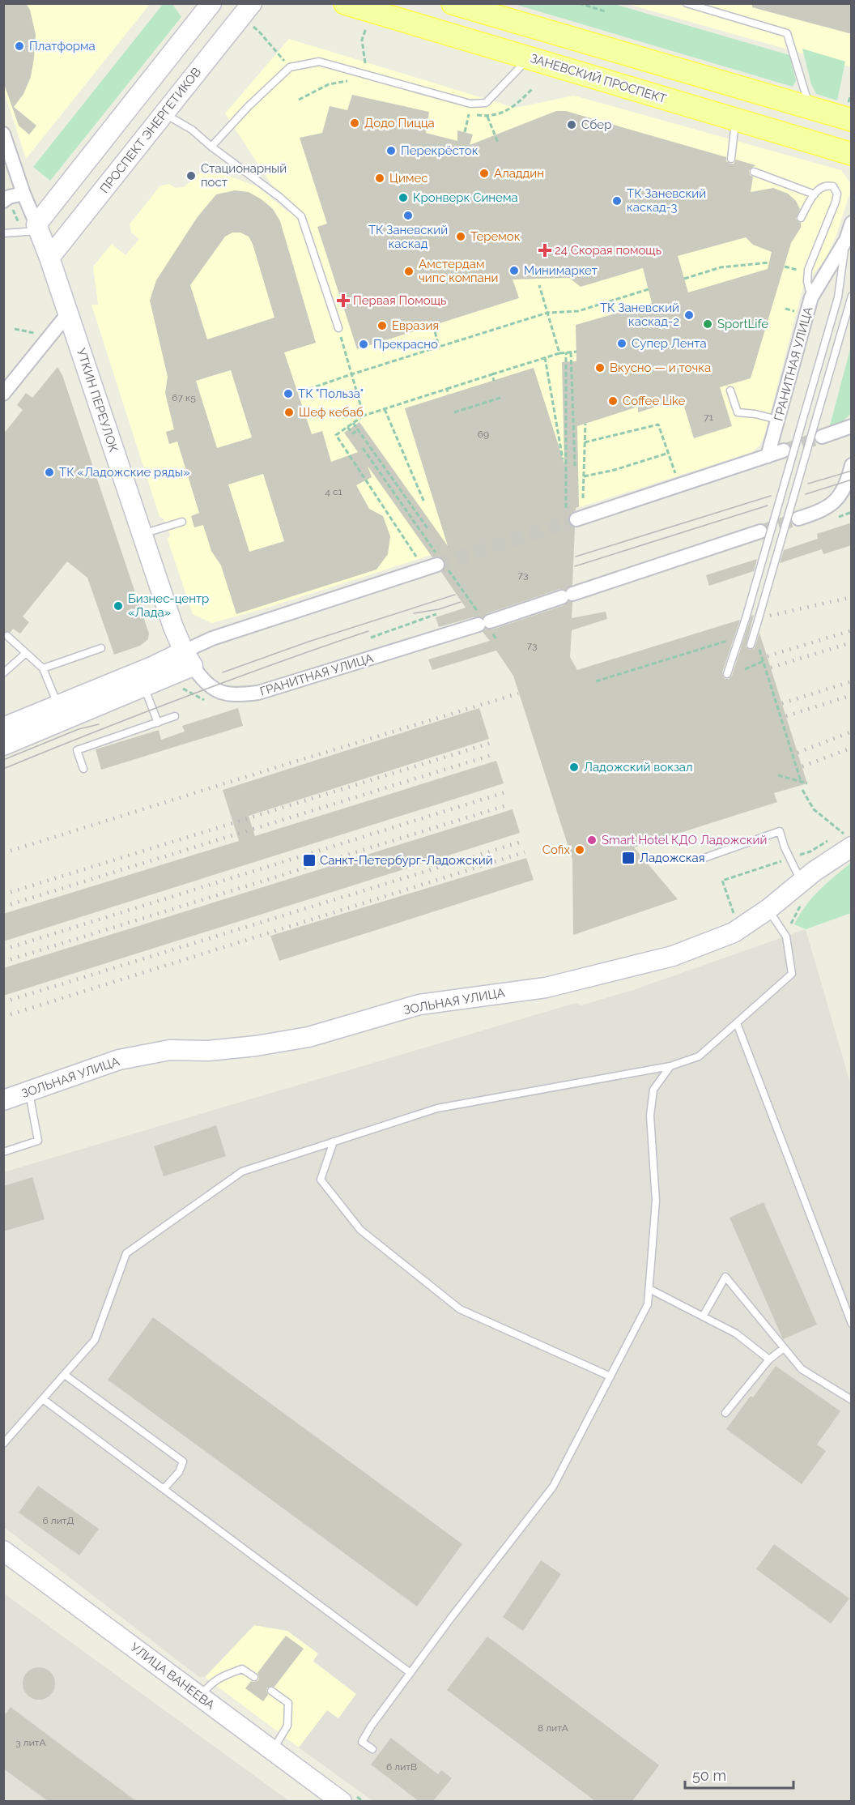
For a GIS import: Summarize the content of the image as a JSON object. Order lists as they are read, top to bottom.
{
  "streets": {
    "main road": ["ЗАНЕВСКИЙ ПРОСПЕКТ"],
    "street": [
      "ПРОСПЕКТ ЭНЕРГЕТИКОВ",
      "ГРАНИТНАЯ УЛИЦА",
      "УТКИН ПЕРЕУЛОК",
      "ЗОЛЬНАЯ УЛИЦА",
      "УЛИЦА ВАНЕЕВА"
    ]
  },
  "crossings": [
    ["ПРОСПЕКТ ЭНЕРГЕТИКОВ", "УТКИН ПЕРЕУЛОК"],
    ["ГРАНИТНАЯ УЛИЦА", "УТКИН ПЕРЕУЛОК"]
  ],
  "places": {
    "other": [
      "Платформа",
      "Додо Пицца",
      "Сбер",
      "Перекрёсток",
      "Аладдин",
      "Стационарный пост",
      "Цимес",
      "Кронверк Синема",
      "ТК Заневский каскад-3",
      "ТК Заневский каскад",
      "Теремок",
      "Минимаркет",
      "Амстердам чипс компани",
      "ТК Заневский каскад-2",
      "SportLife",
      "Евразия",
      "Супер Лента",
      "Прекрасно",
      "Вкусно — и точка",
      "ТК \"Польза\"",
      "Coffee Like",
      "Шеф кебаб",
      "ТК «Ладожские ряды»",
      "Бизнес-центр «Лада»",
      "Ладожский вокзал",
      "Smart Hotel КДО Ладожский",
      "Cofix"
    ],
    "health": ["24 Скорая помощь", "Первая Помощь"],
    "transit": ["Ладожская", "Санкт-Петербург-Ладожский"]
  },
  "house_numbers": [
    "67 к5",
    "71",
    "69",
    "4 с1",
    "73",
    "73",
    "6 литД",
    "8 литА",
    "3 литА",
    "6 литВ"
  ],
  "scale_bar": "50 m"
}
